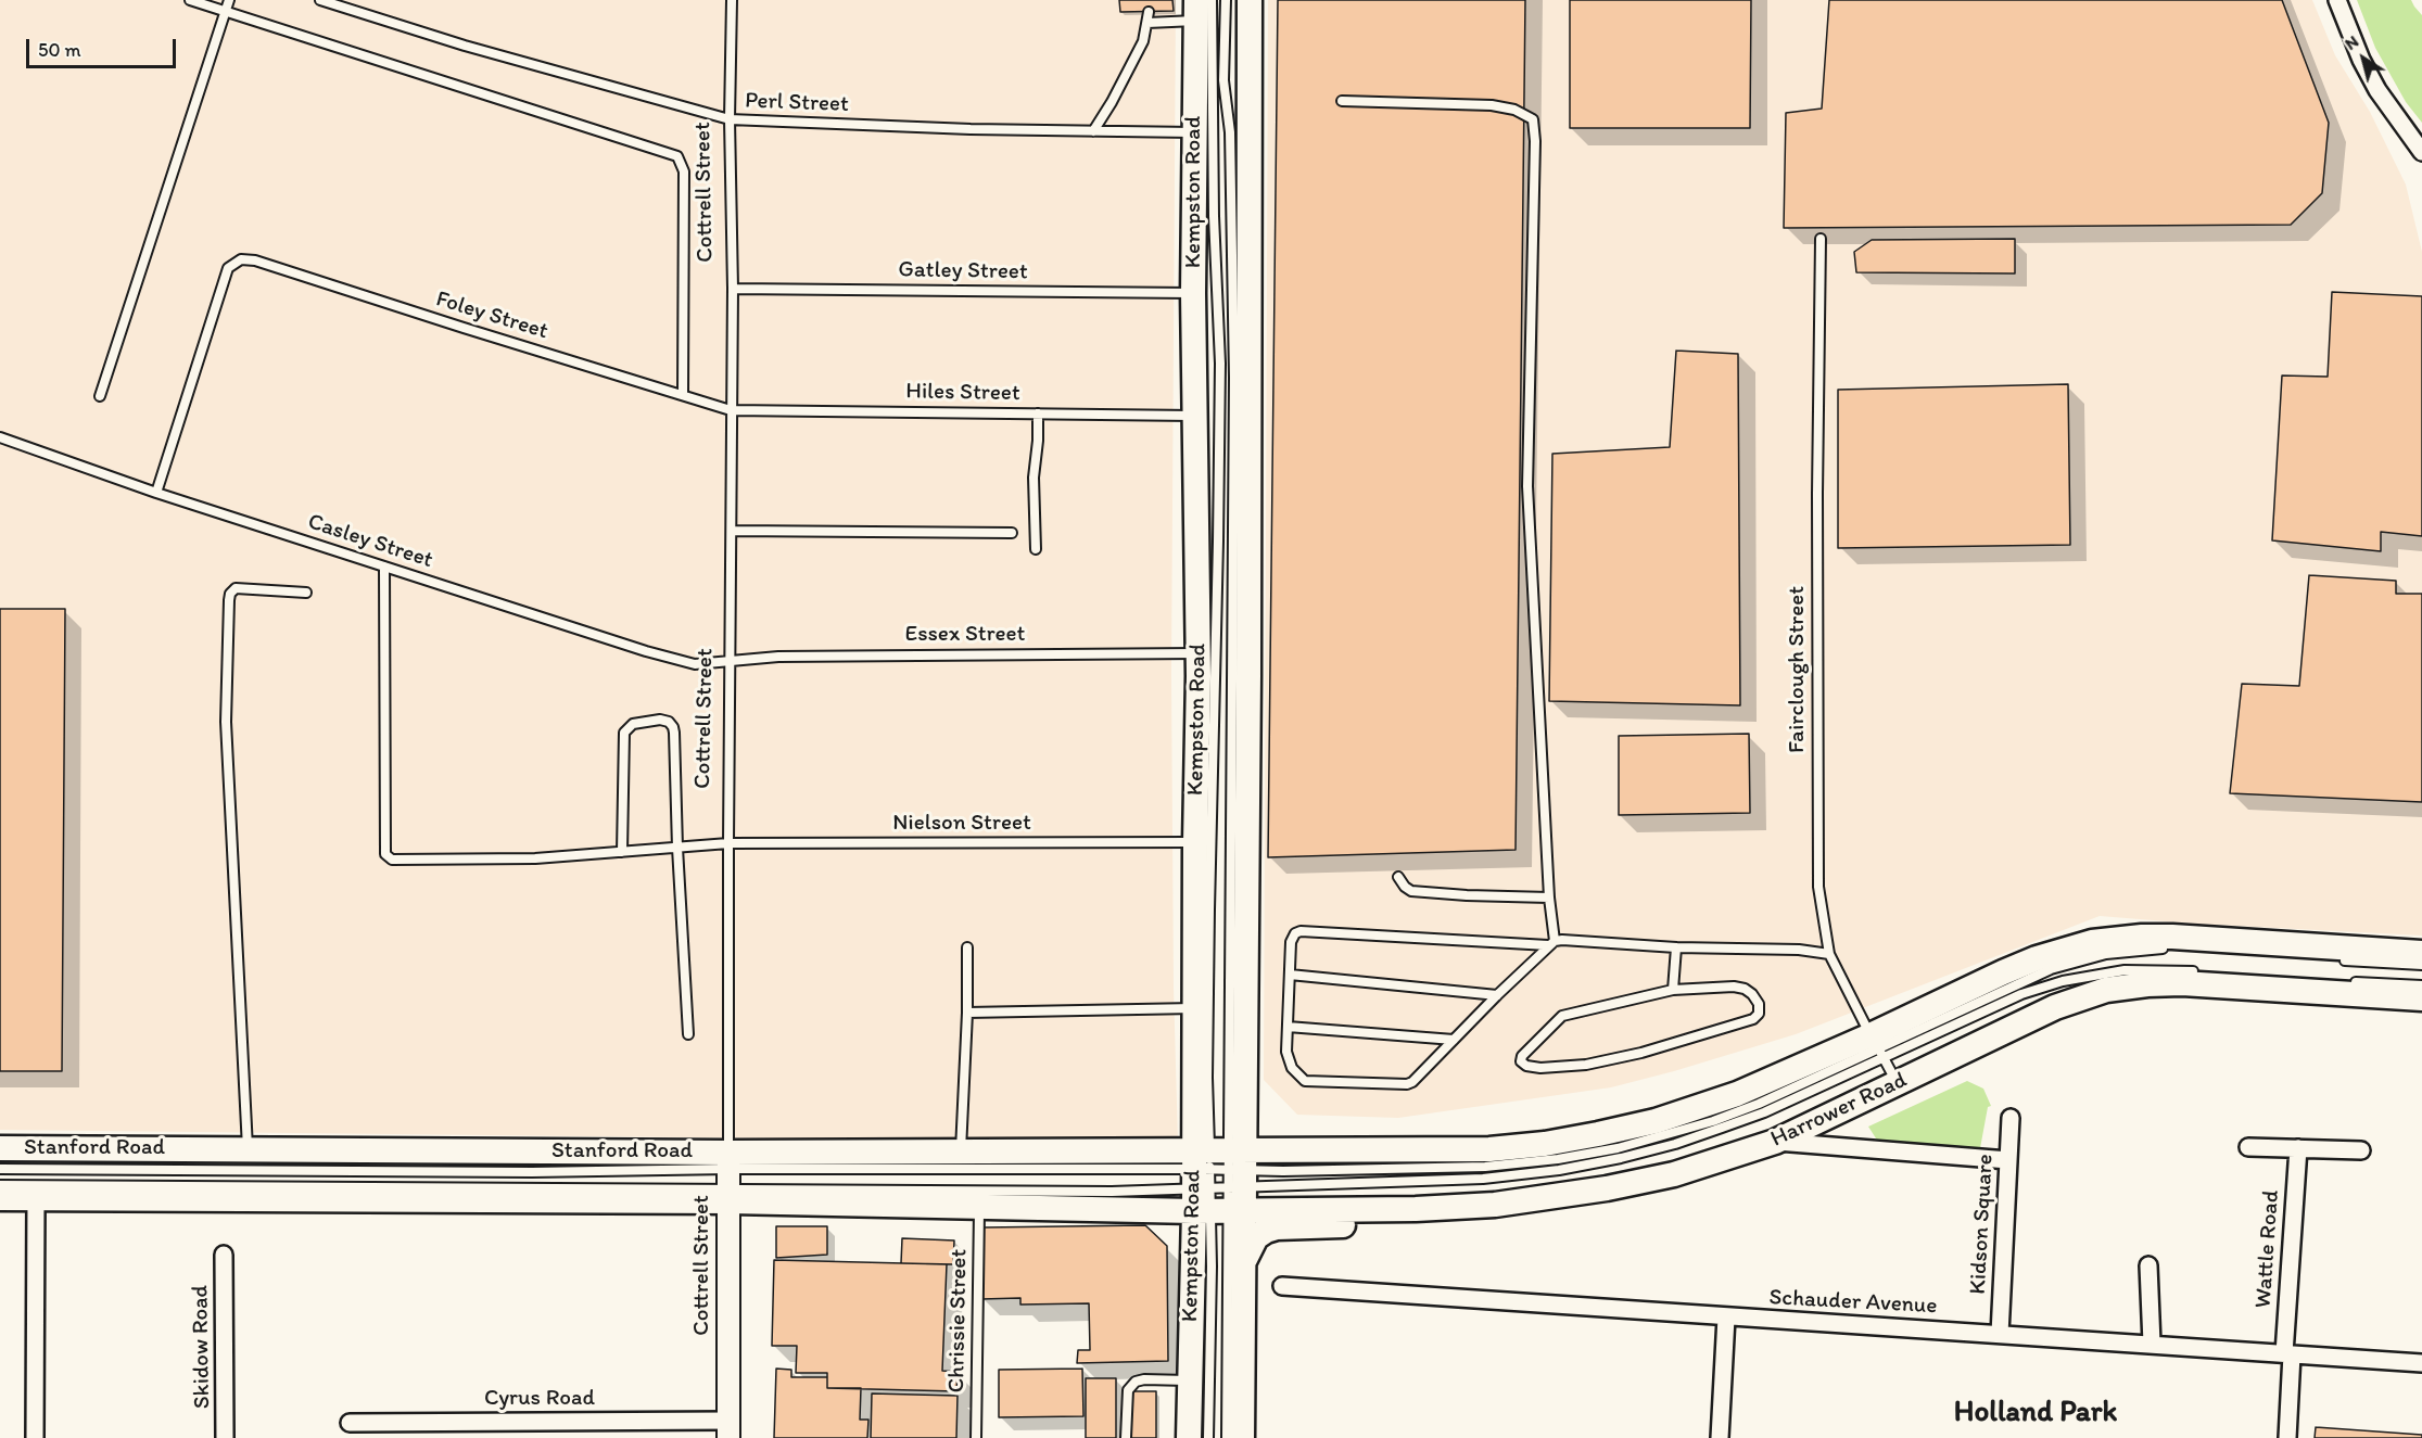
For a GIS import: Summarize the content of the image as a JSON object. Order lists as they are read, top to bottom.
{
  "streets": {
    "main road": ["Kempston Road", "Harrower Road", "Stanford Road"],
    "street": [
      "Cottrell Street",
      "Kidson Square",
      "Wattle Road",
      "Schauder Avenue",
      "Skidow Road",
      "Cyrus Road"
    ],
    "lane": [
      "Perl Street",
      "Gatley Street",
      "Foley Street",
      "Hiles Street",
      "Casley Street",
      "Essex Street",
      "Fairclough Street",
      "Nielson Street",
      "Chrissie Street"
    ]
  },
  "crossings": [
    ["Perl Street", "Cottrell Street"],
    ["Perl Street", "Kempston Road"],
    ["Cottrell Street", "Gatley Street"],
    ["Cottrell Street", "Foley Street"],
    ["Cottrell Street", "Hiles Street"],
    ["Cottrell Street", "Casley Street"],
    ["Cottrell Street", "Essex Street"],
    ["Cottrell Street", "Nielson Street"],
    ["Cottrell Street", "Stanford Road"],
    ["Cottrell Street", "Cyrus Road"],
    ["Kempston Road", "Gatley Street"],
    ["Kempston Road", "Hiles Street"],
    ["Kempston Road", "Essex Street"],
    ["Kempston Road", "Nielson Street"],
    ["Kempston Road", "Harrower Road"],
    ["Kempston Road", "Stanford Road"],
    ["Foley Street", "Hiles Street"],
    ["Foley Street", "Casley Street"],
    ["Casley Street", "Essex Street"],
    ["Casley Street", "Nielson Street"],
    ["Fairclough Street", "Harrower Road"],
    ["Harrower Road", "Stanford Road"],
    ["Stanford Road", "Chrissie Street"],
    ["Kidson Square", "Schauder Avenue"],
    ["Wattle Road", "Schauder Avenue"]
  ],
  "districts": ["Holland Park"],
  "scale_bar": "50 m",
  "north": "top left"
}
